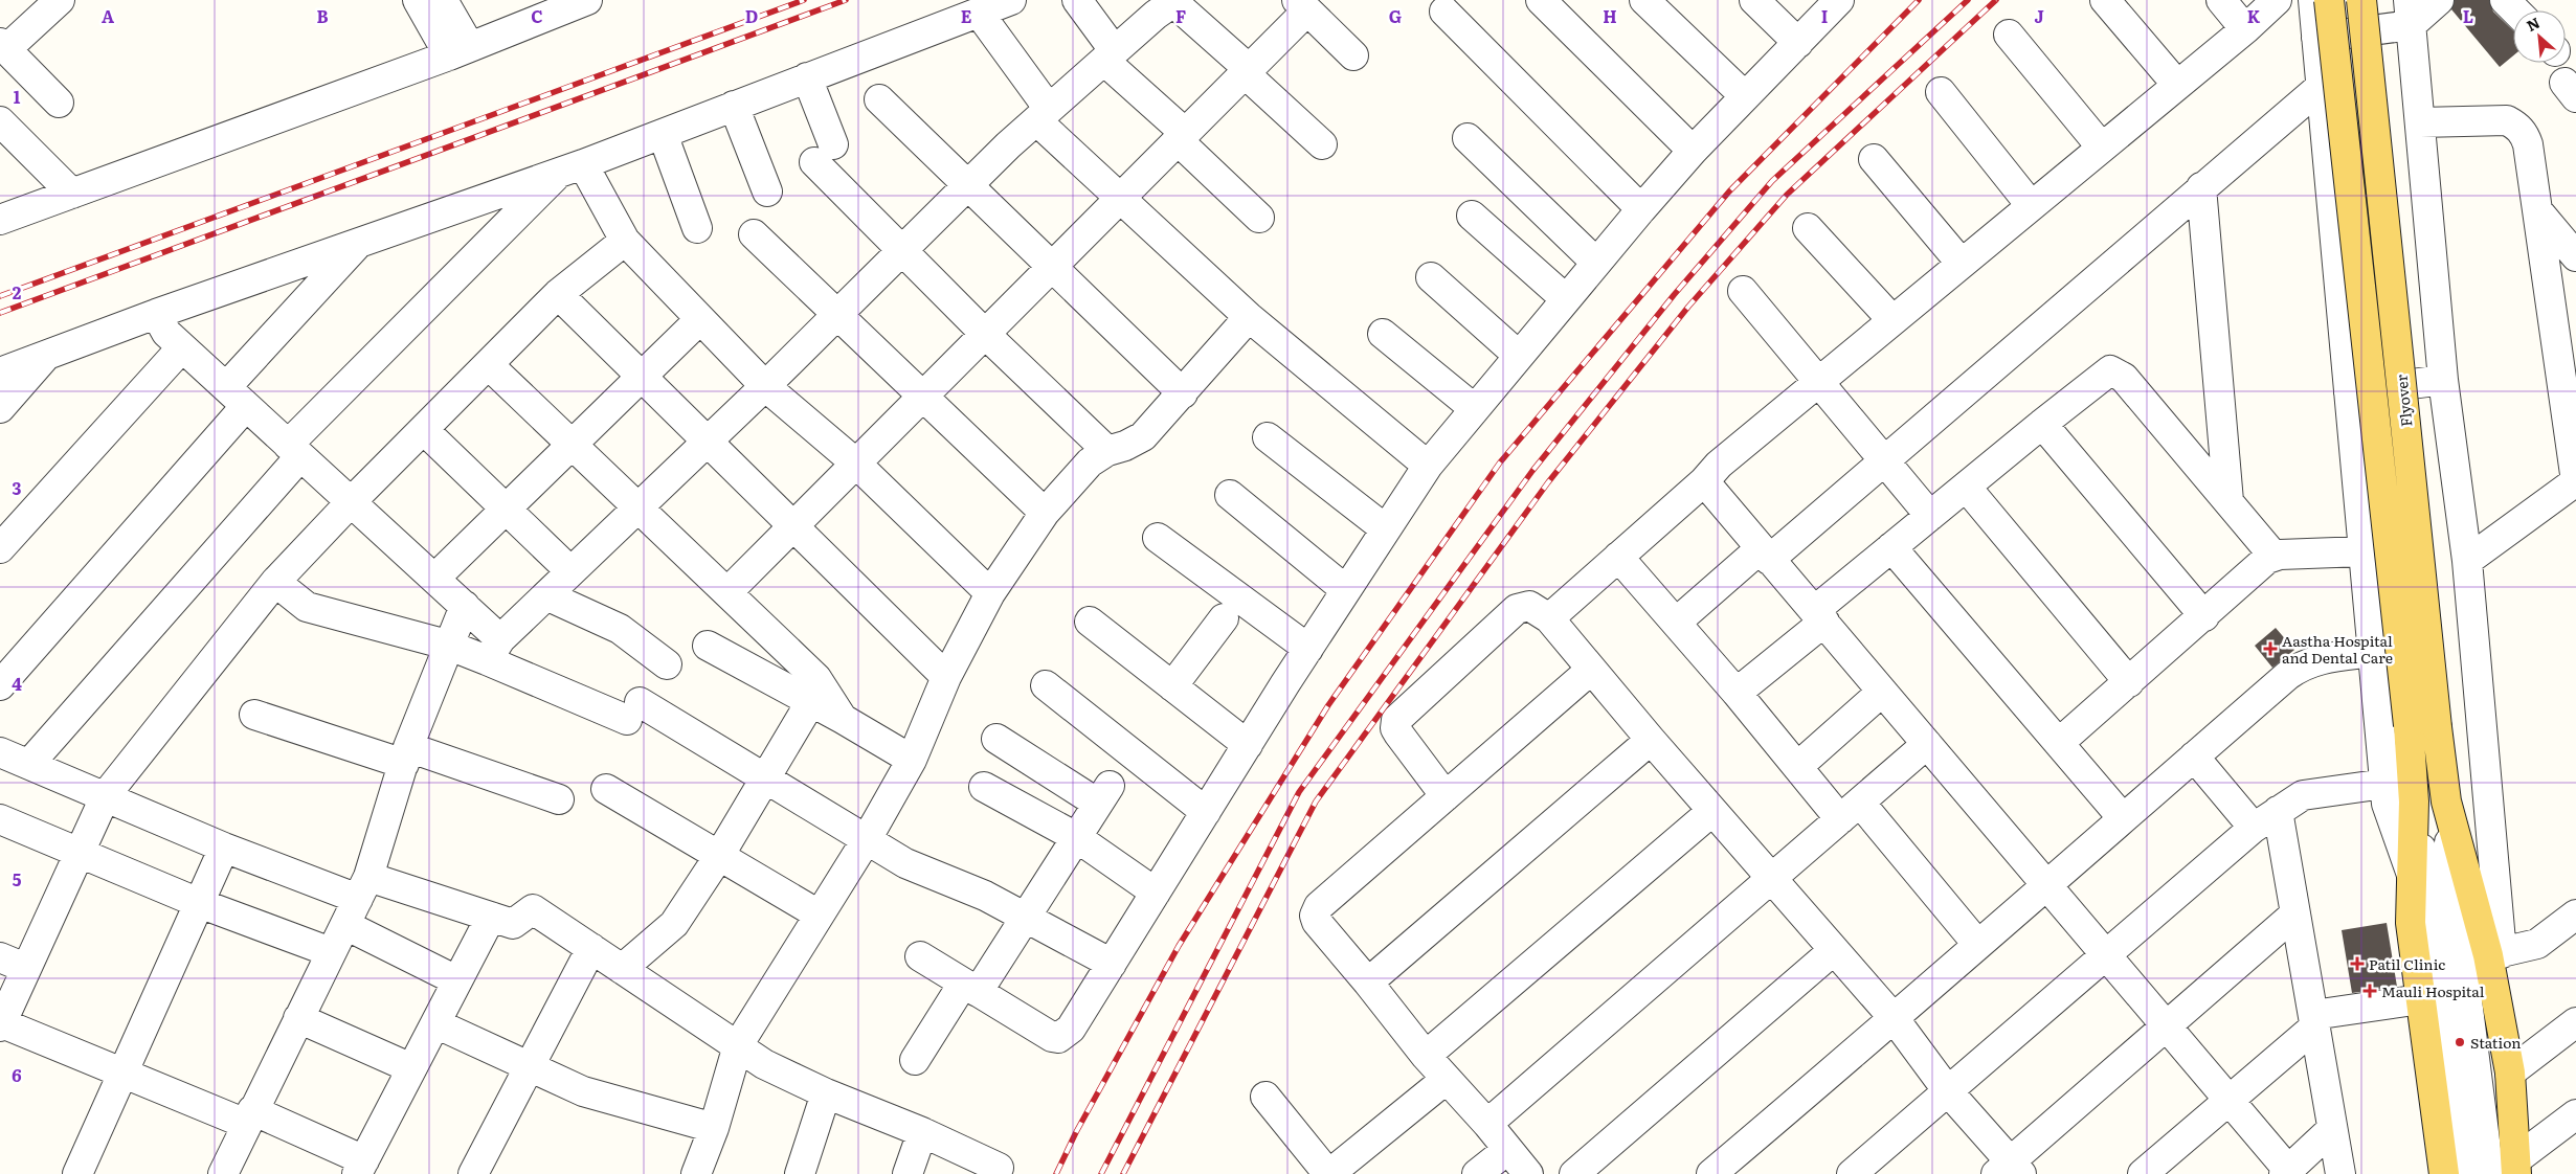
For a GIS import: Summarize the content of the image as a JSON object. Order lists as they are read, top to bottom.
{
  "streets": {
    "main road": ["Flyover"]
  },
  "places": {
    "health": ["Aastha Hospital and Dental Care", "Patil Clinic", "Mauli Hospital"],
    "other": ["Station"]
  },
  "north": "top left",
  "grid": {
    "columns": [
      "A",
      "B",
      "C",
      "D",
      "E",
      "F",
      "G",
      "H",
      "I",
      "J",
      "K",
      "L"
    ],
    "rows": [
      "1",
      "2",
      "3",
      "4",
      "5",
      "6"
    ]
  }
}
